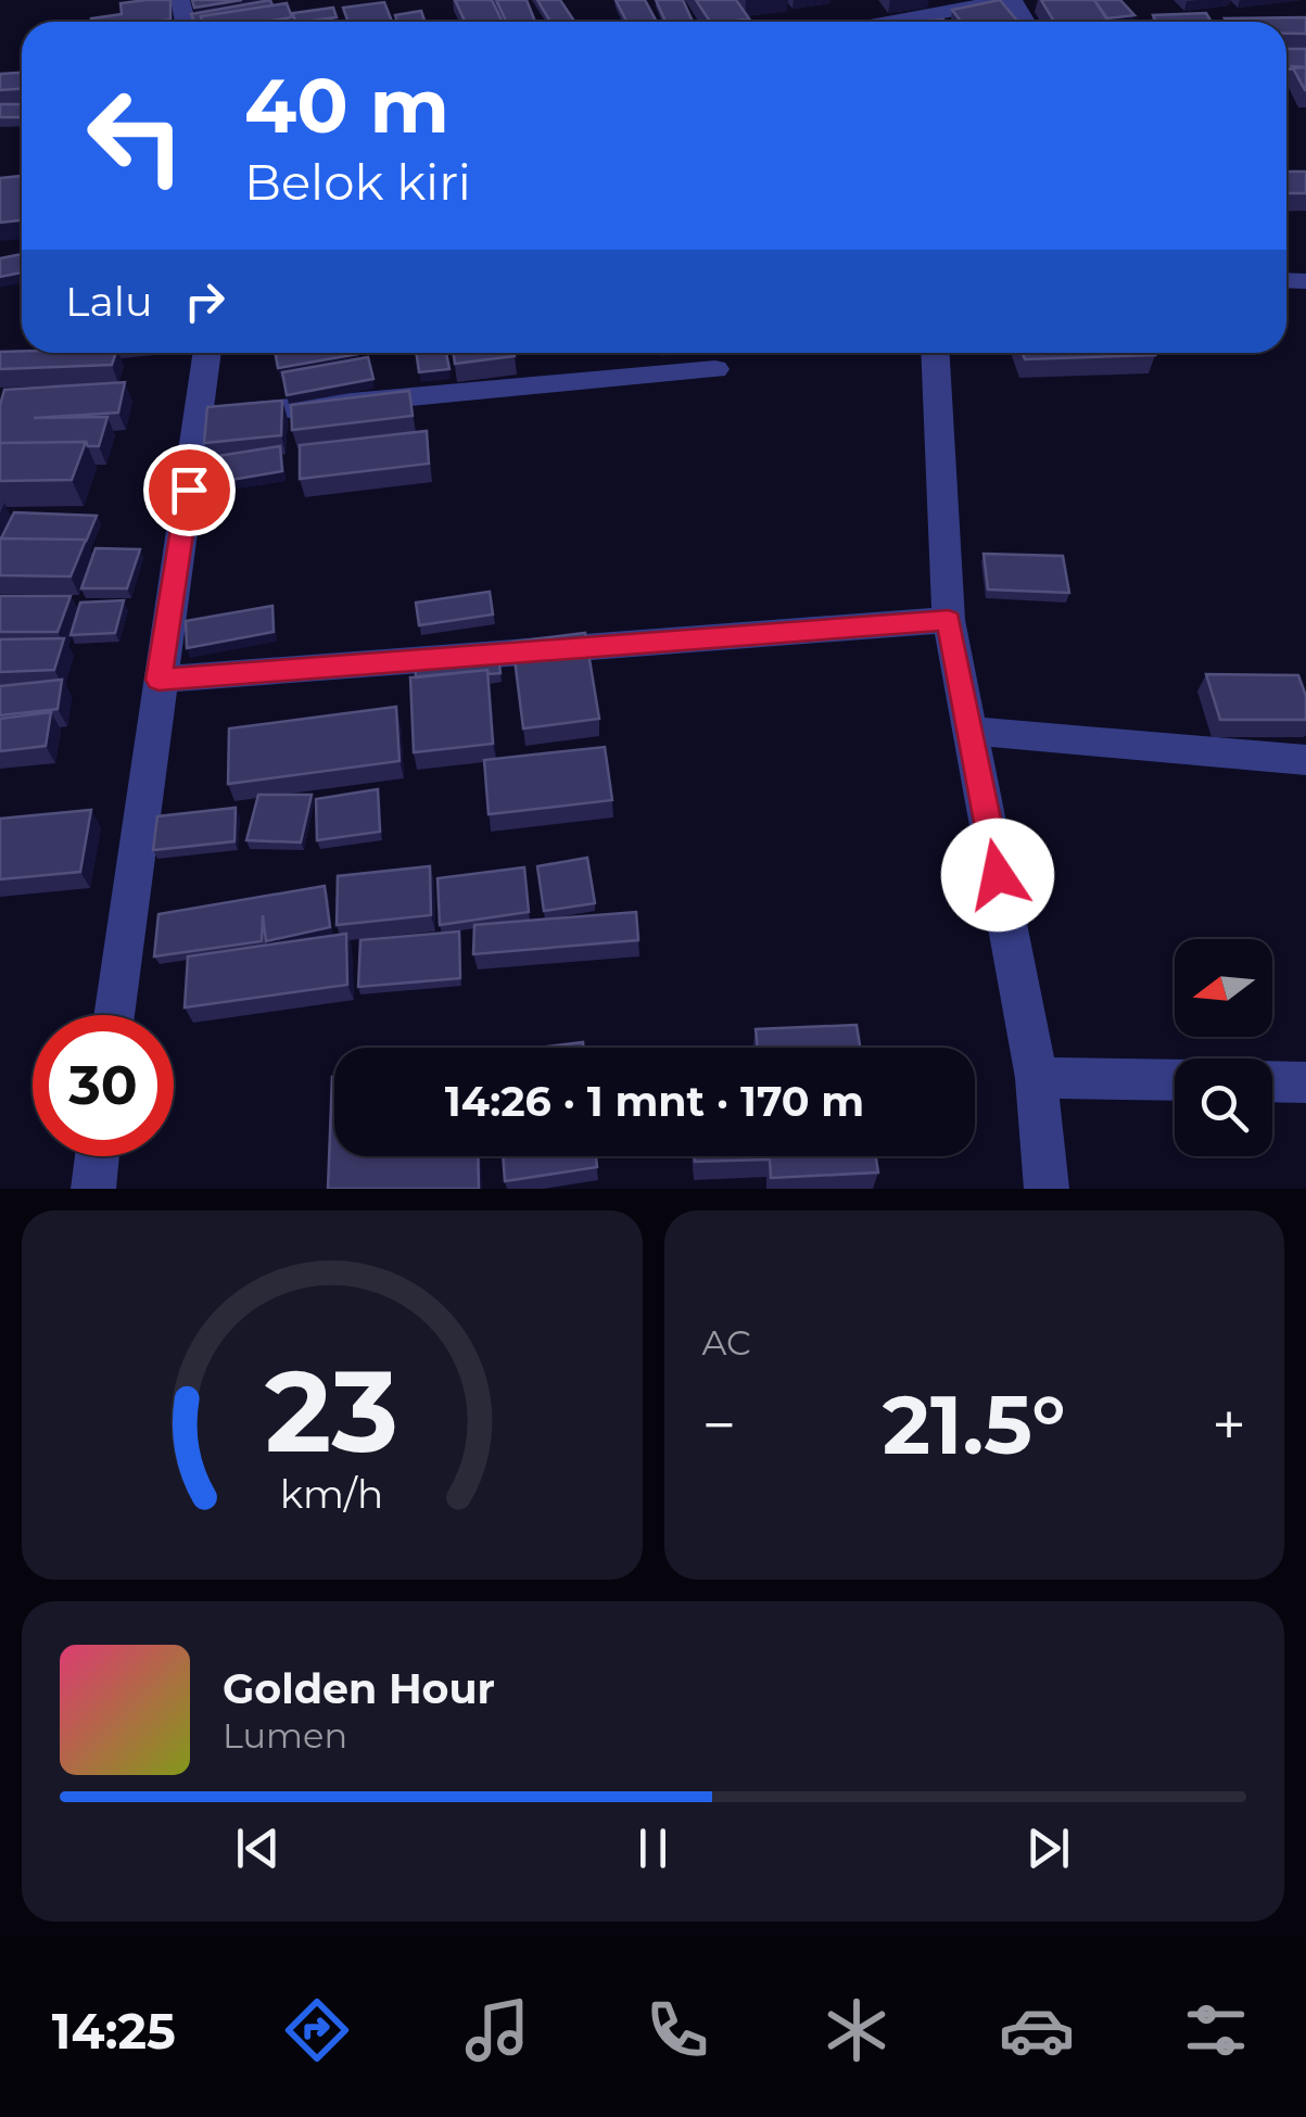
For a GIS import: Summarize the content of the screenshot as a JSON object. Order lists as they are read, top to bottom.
{
  "north": "left",
  "page": {
    "turn": ["40 m", "Belok kiri"],
    "then": "Lalu",
    "limit": "30",
    "trip": "14:26 · 1 mnt · 170 m",
    "tile": "AC",
    "heat": ["−", "21.5°", "+"],
    "song": ["Golden Hour", "Lumen"],
    "tabs": "14:25",
    "gauge": ["23", "km/h"]
  }
}
